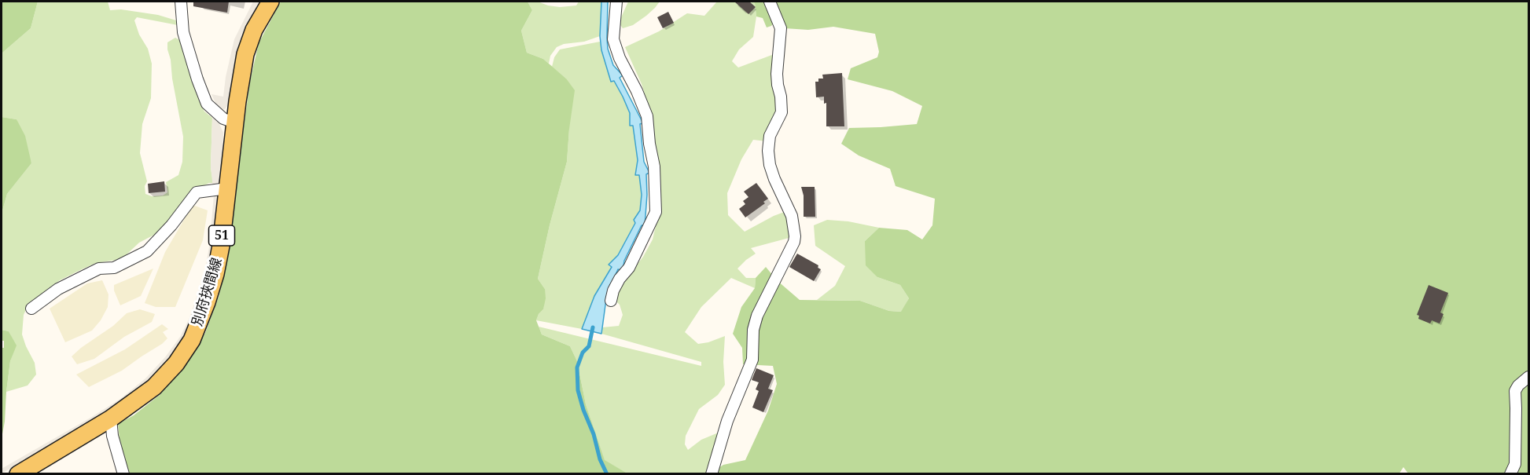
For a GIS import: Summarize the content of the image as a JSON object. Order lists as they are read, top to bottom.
{
  "streets": {
    "main road": ["51", "別府挾間線"]
  }
}
